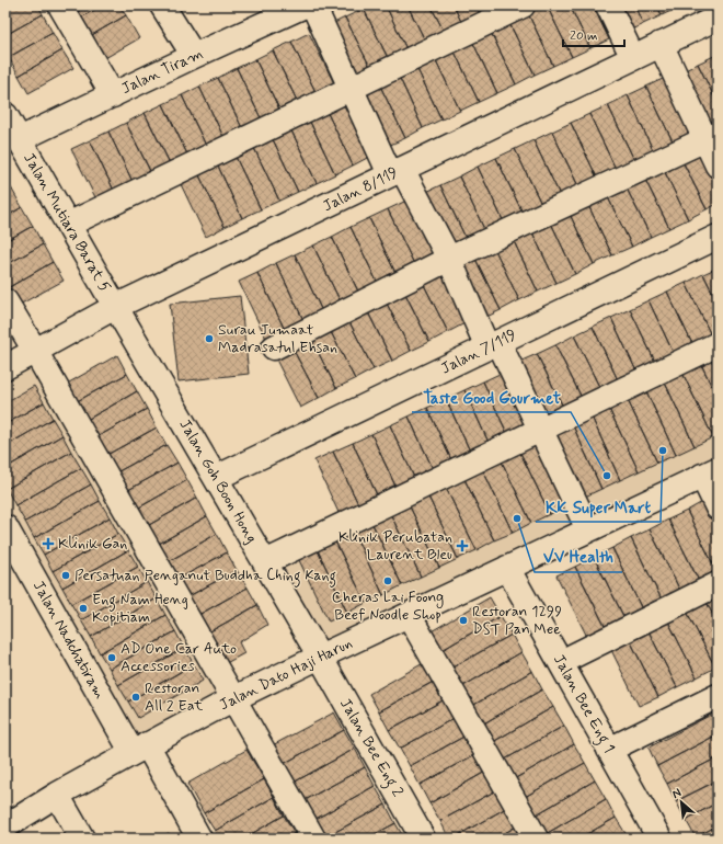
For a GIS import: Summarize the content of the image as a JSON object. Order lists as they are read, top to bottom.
{
  "streets": {
    "street": [
      "Jalan Tiram",
      "Jalan 8/119",
      "Jalan Mutiara Barat 5",
      "Jalan 7/119",
      "Jalan Goh Boon Hong",
      "Jalan Nadchatiram",
      "Jalan Dato Haji Harun",
      "Jalan Bee Eng 1",
      "Jalan Bee Eng 2"
    ]
  },
  "crossings": [
    ["Jalan Tiram", "Jalan Mutiara Barat 5"],
    ["Jalan 8/119", "Jalan Mutiara Barat 5"],
    ["Jalan 8/119", "Jalan Goh Boon Hong"],
    ["Jalan Mutiara Barat 5", "Jalan Goh Boon Hong"],
    ["Jalan 7/119", "Jalan Goh Boon Hong"],
    ["Jalan Goh Boon Hong", "Jalan Dato Haji Harun"],
    ["Jalan Goh Boon Hong", "Jalan Bee Eng 2"],
    ["Jalan Nadchatiram", "Jalan Dato Haji Harun"],
    ["Jalan Dato Haji Harun", "Jalan Bee Eng 1"],
    ["Jalan Dato Haji Harun", "Jalan Bee Eng 2"]
  ],
  "places": {
    "other": [
      "Surau Jumaat Madrasatul Ehsan",
      "KK Super Mart",
      "Taste Good Gourmet",
      "VV Health",
      "Persatuan Penganut Buddha Ching Kang",
      "Cheras Lai Foong Beef Noodle Shop",
      "Eng Nam Heng Kopitiam",
      "Restoran 1299 DST Pan Mee",
      "AD One Car Auto Accessories",
      "Restoran All 2 Eat"
    ],
    "health": ["Klinik Gan", "Klinik Perubatan Laurent Bleu"]
  },
  "scale_bar": "20 m",
  "north": "top left"
}
